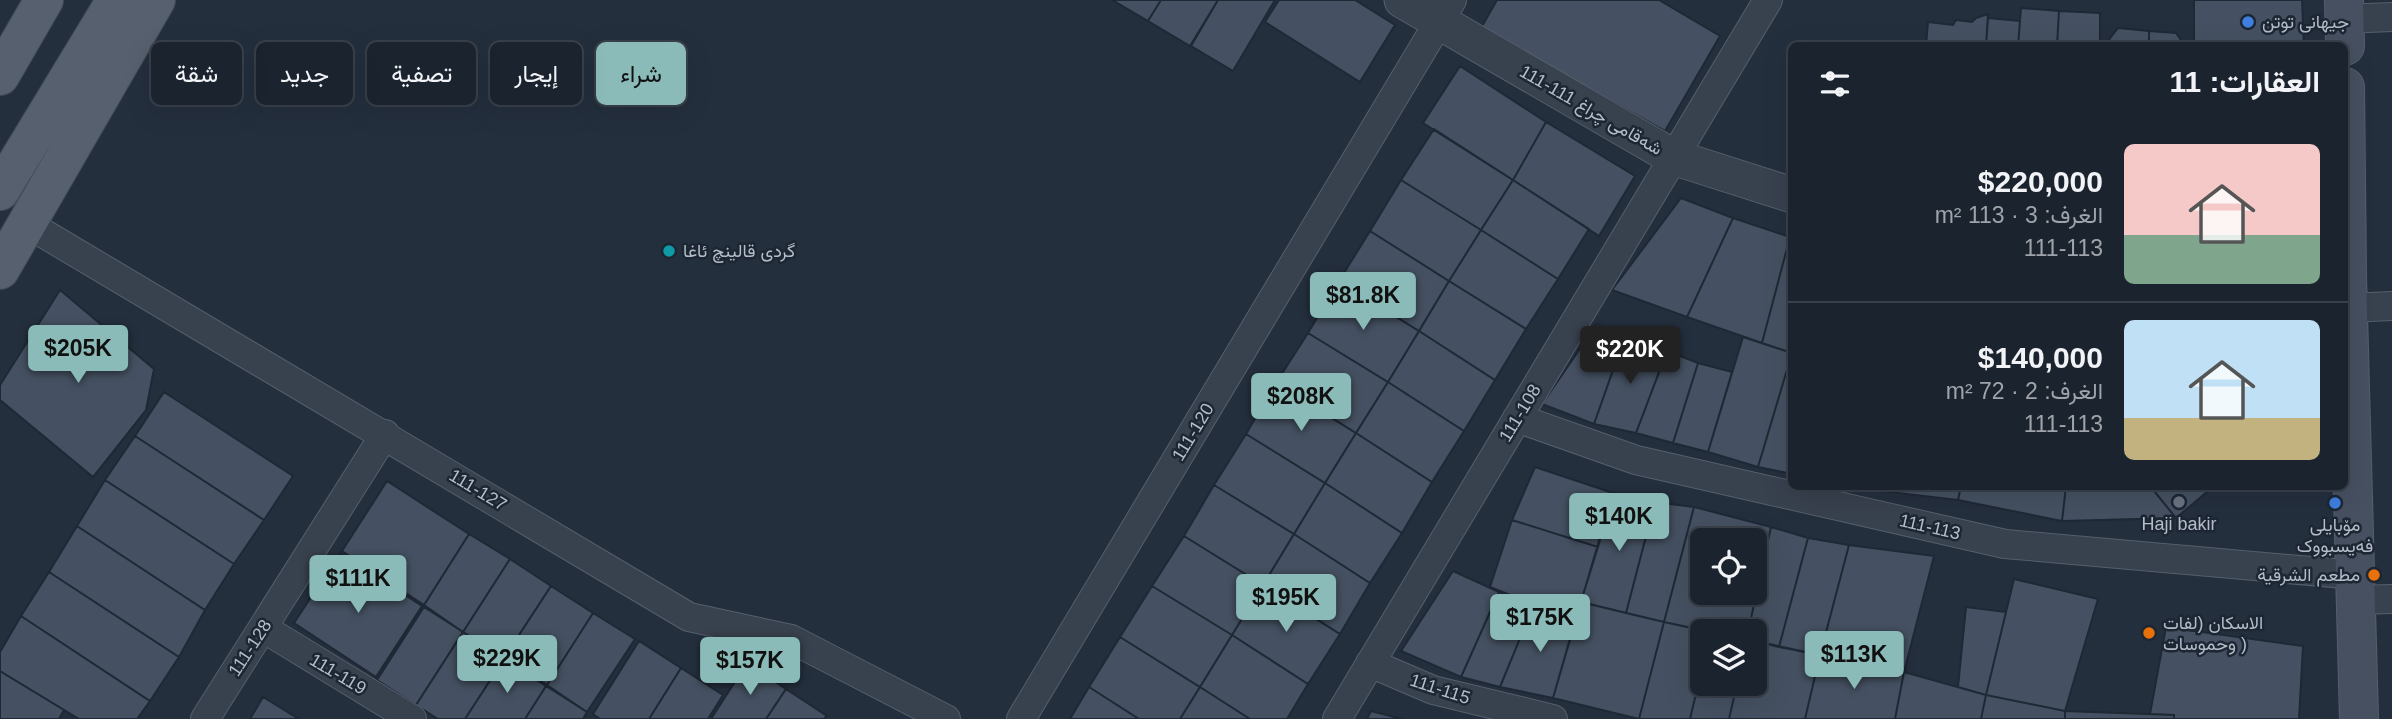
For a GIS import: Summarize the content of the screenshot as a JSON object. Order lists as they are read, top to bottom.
{
  "streets": {
    "street": [
      "شەقامی چراغ 111-111",
      "111-108",
      "111-120",
      "111-127",
      "111-113",
      "111-128",
      "111-119",
      "111-115"
    ]
  },
  "crossings": [
    ["شەقامی چراغ 111-111", "111-108"],
    ["شەقامی چراغ 111-111", "111-120"],
    ["111-108", "111-113"],
    ["111-108", "111-115"],
    ["111-127", "111-128"],
    ["111-128", "111-119"]
  ],
  "places": [
    "جیهانی توتن",
    "گردی قالینچ ئاغا",
    "Haji bakir",
    "مۆبایلی فەیسبووک",
    "مطعم الشرقية",
    "الاسكان (لفات وحموسات )"
  ],
  "page": {
    "chip": [
      "شراء",
      "إيجار",
      "تصفية",
      "جديد",
      "شقة"
    ],
    "heading": "العقارات: 11",
    "list": [
      {
        "name": "$220,000",
        "note": "الغرف: 3 · 113 m² · 111-113"
      },
      {
        "name": "$140,000",
        "note": "الغرف: 2 · 72 m² · 111-113"
      }
    ],
    "price": [
      "$81.8K",
      "$205K",
      "$220K",
      "$208K",
      "$140K",
      "$111K",
      "$195K",
      "$175K",
      "$113K",
      "$229K",
      "$157K"
    ]
  }
}
